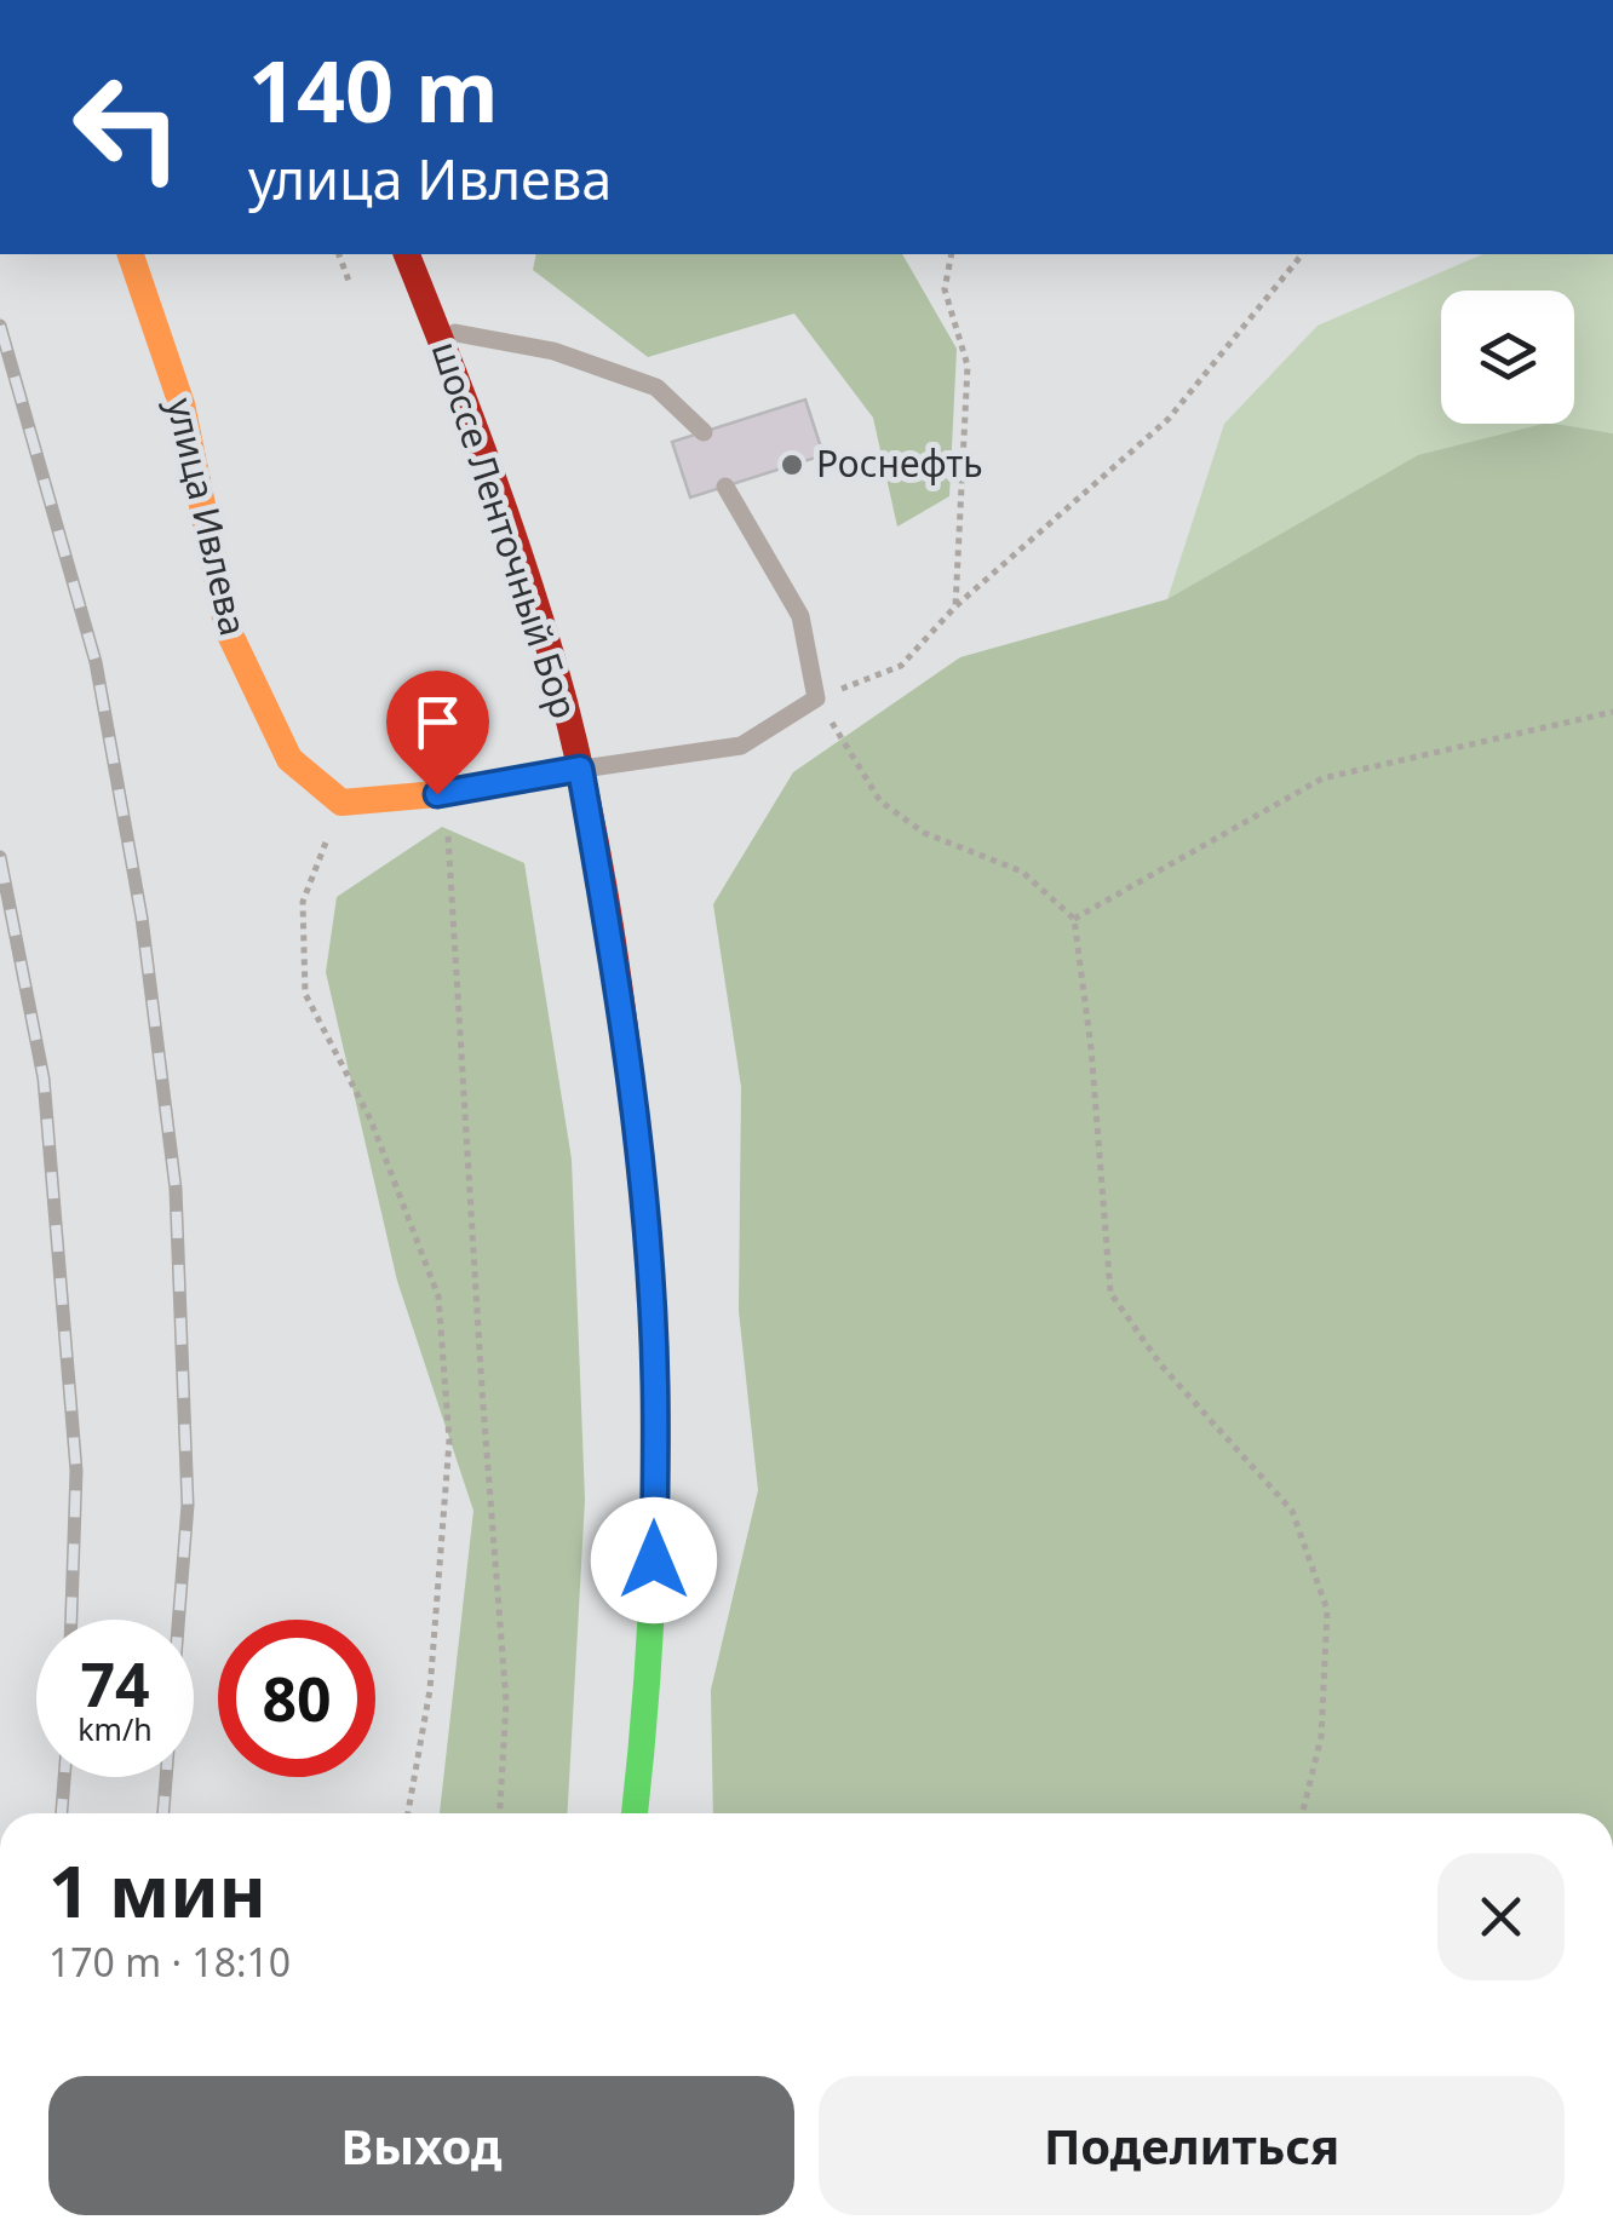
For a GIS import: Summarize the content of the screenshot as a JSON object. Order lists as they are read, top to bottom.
{
  "streets": {
    "main road": ["улица Ивлева", "шоссе Ленточный Бор"]
  },
  "places": ["Роснефть"],
  "page": {
    "turn": ["140 m", "улица Ивлева"],
    "speed": "74 km/h",
    "limit": "80",
    "heading": ["1 мин", "170 m · 18:10"],
    "buttons": ["Выход", "Поделиться"]
  }
}
